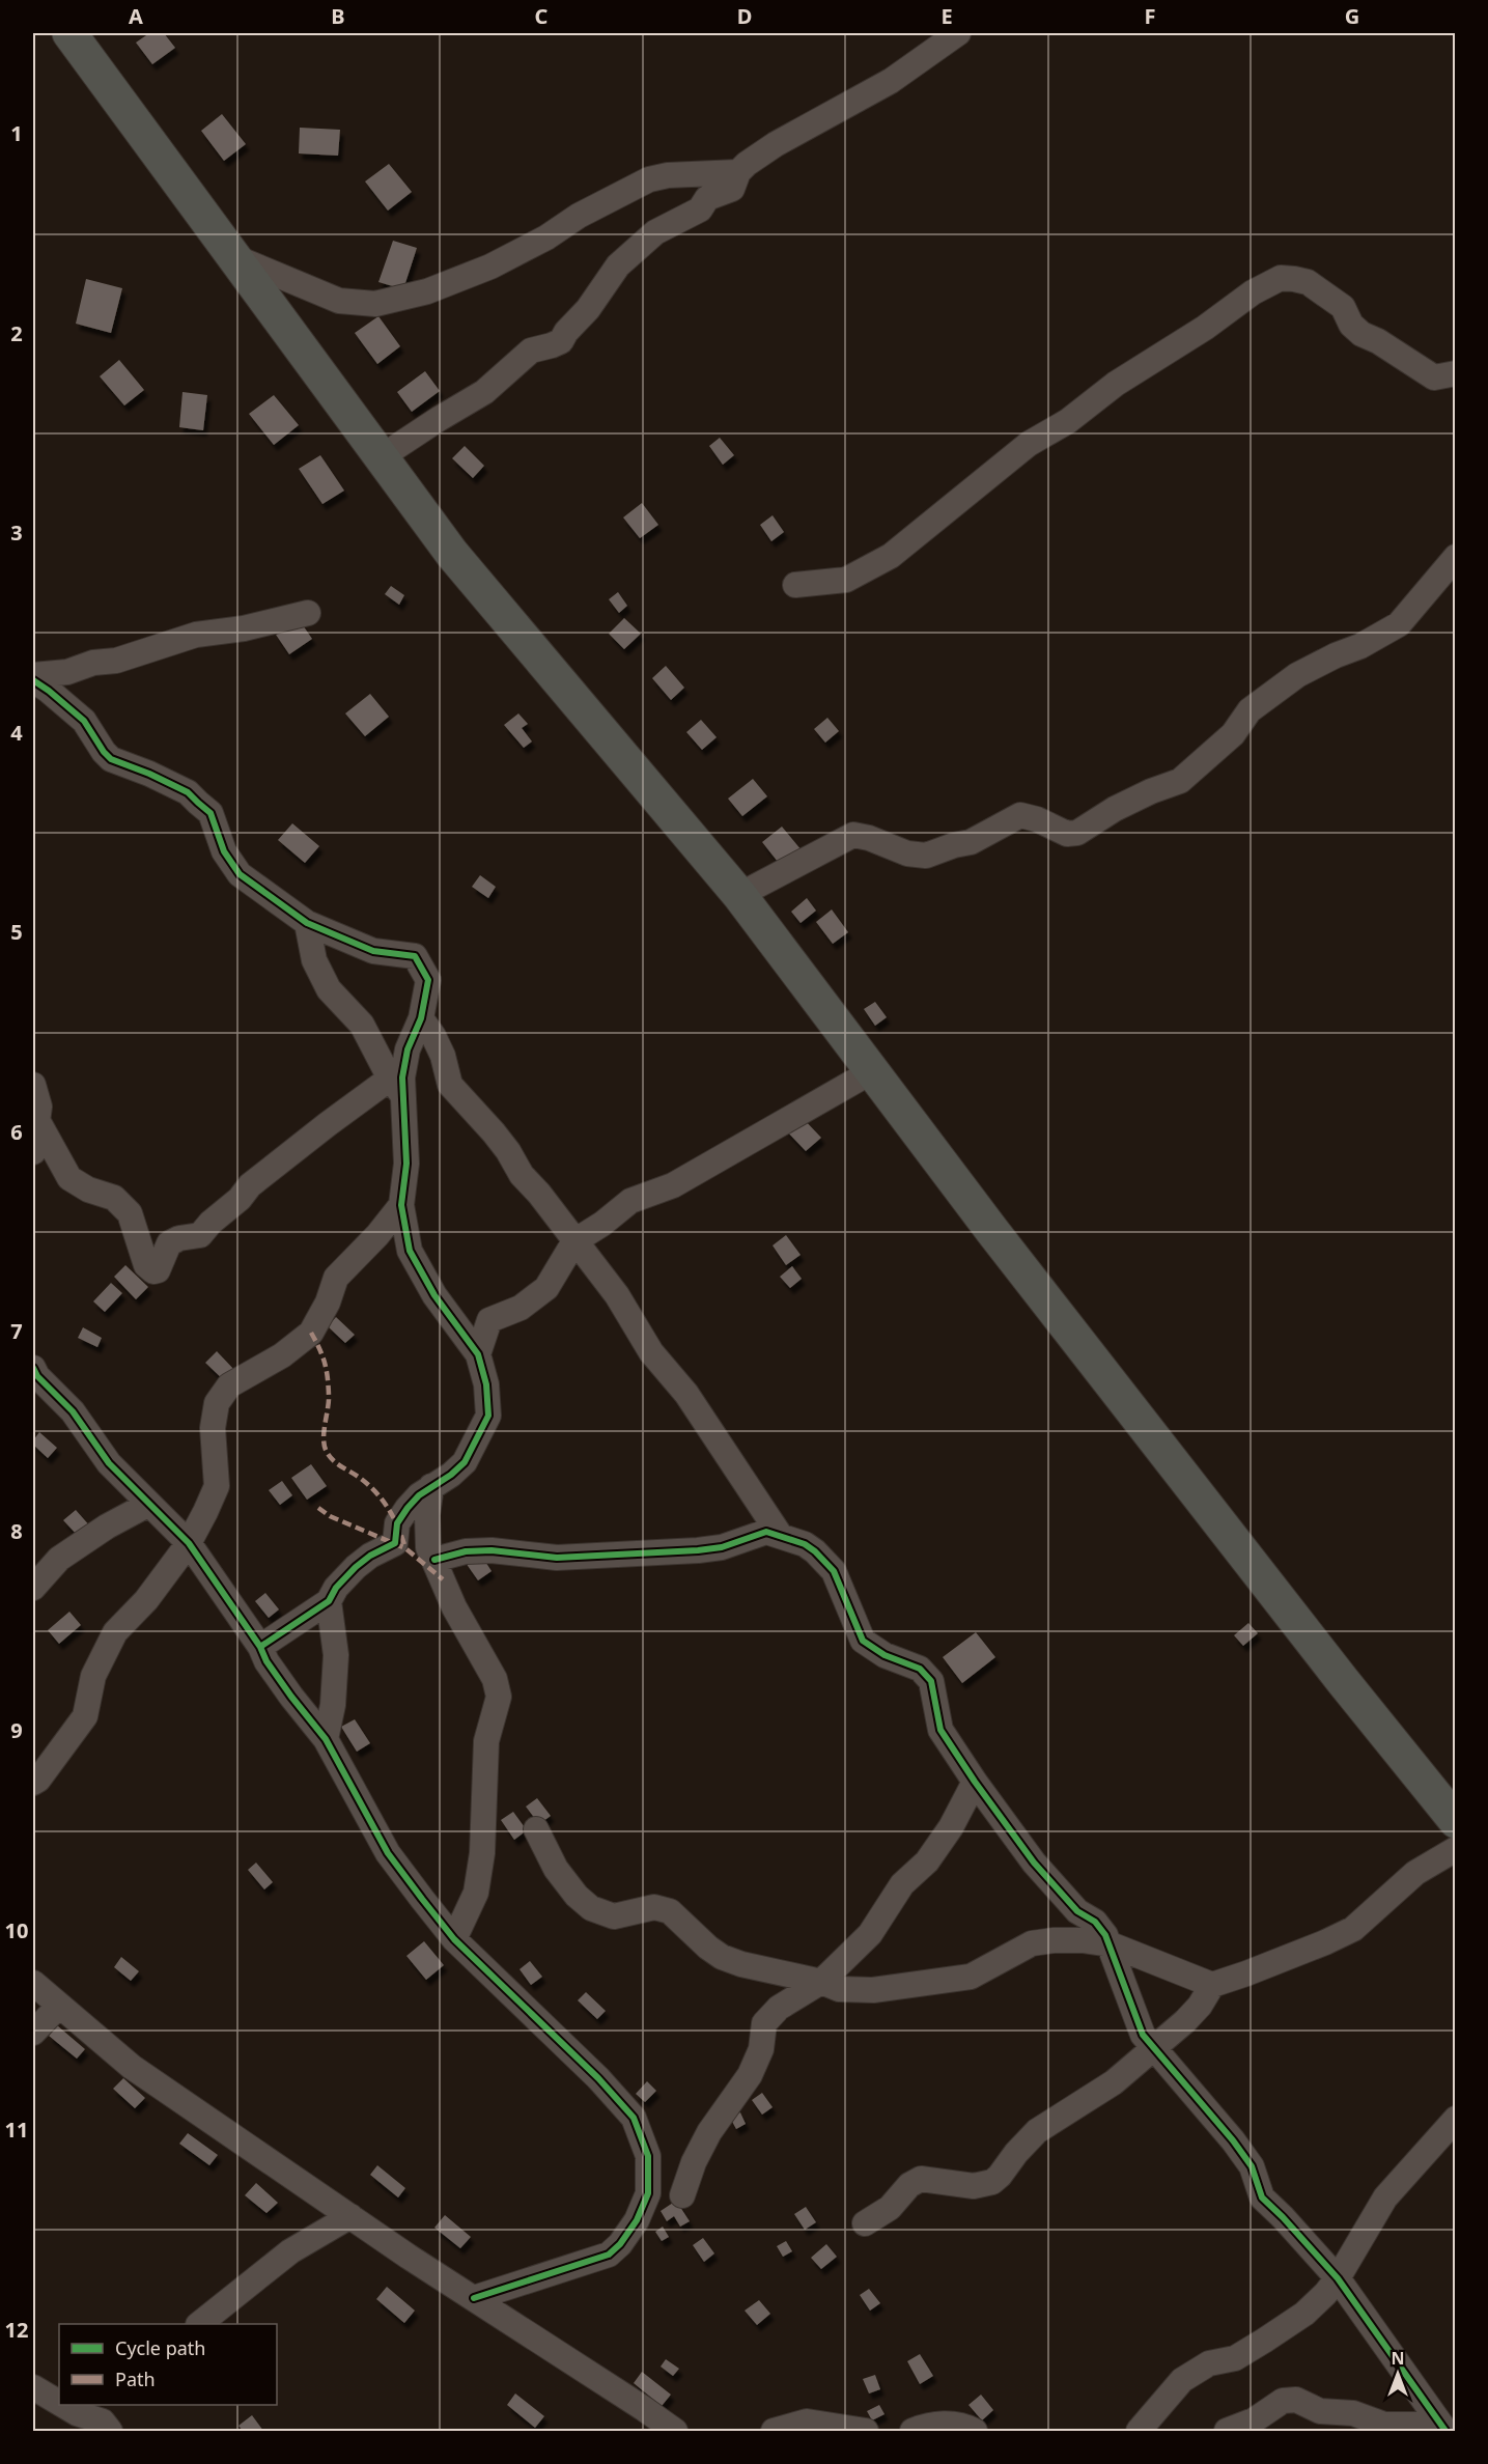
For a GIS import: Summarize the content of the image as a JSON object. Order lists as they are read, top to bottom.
{
  "legend": ["Cycle path", "Path"],
  "north": "top",
  "grid": {
    "columns": [
      "A",
      "B",
      "C",
      "D",
      "E",
      "F",
      "G"
    ],
    "rows": [
      "1",
      "2",
      "3",
      "4",
      "5",
      "6",
      "7",
      "8",
      "9",
      "10",
      "11",
      "12"
    ]
  }
}
